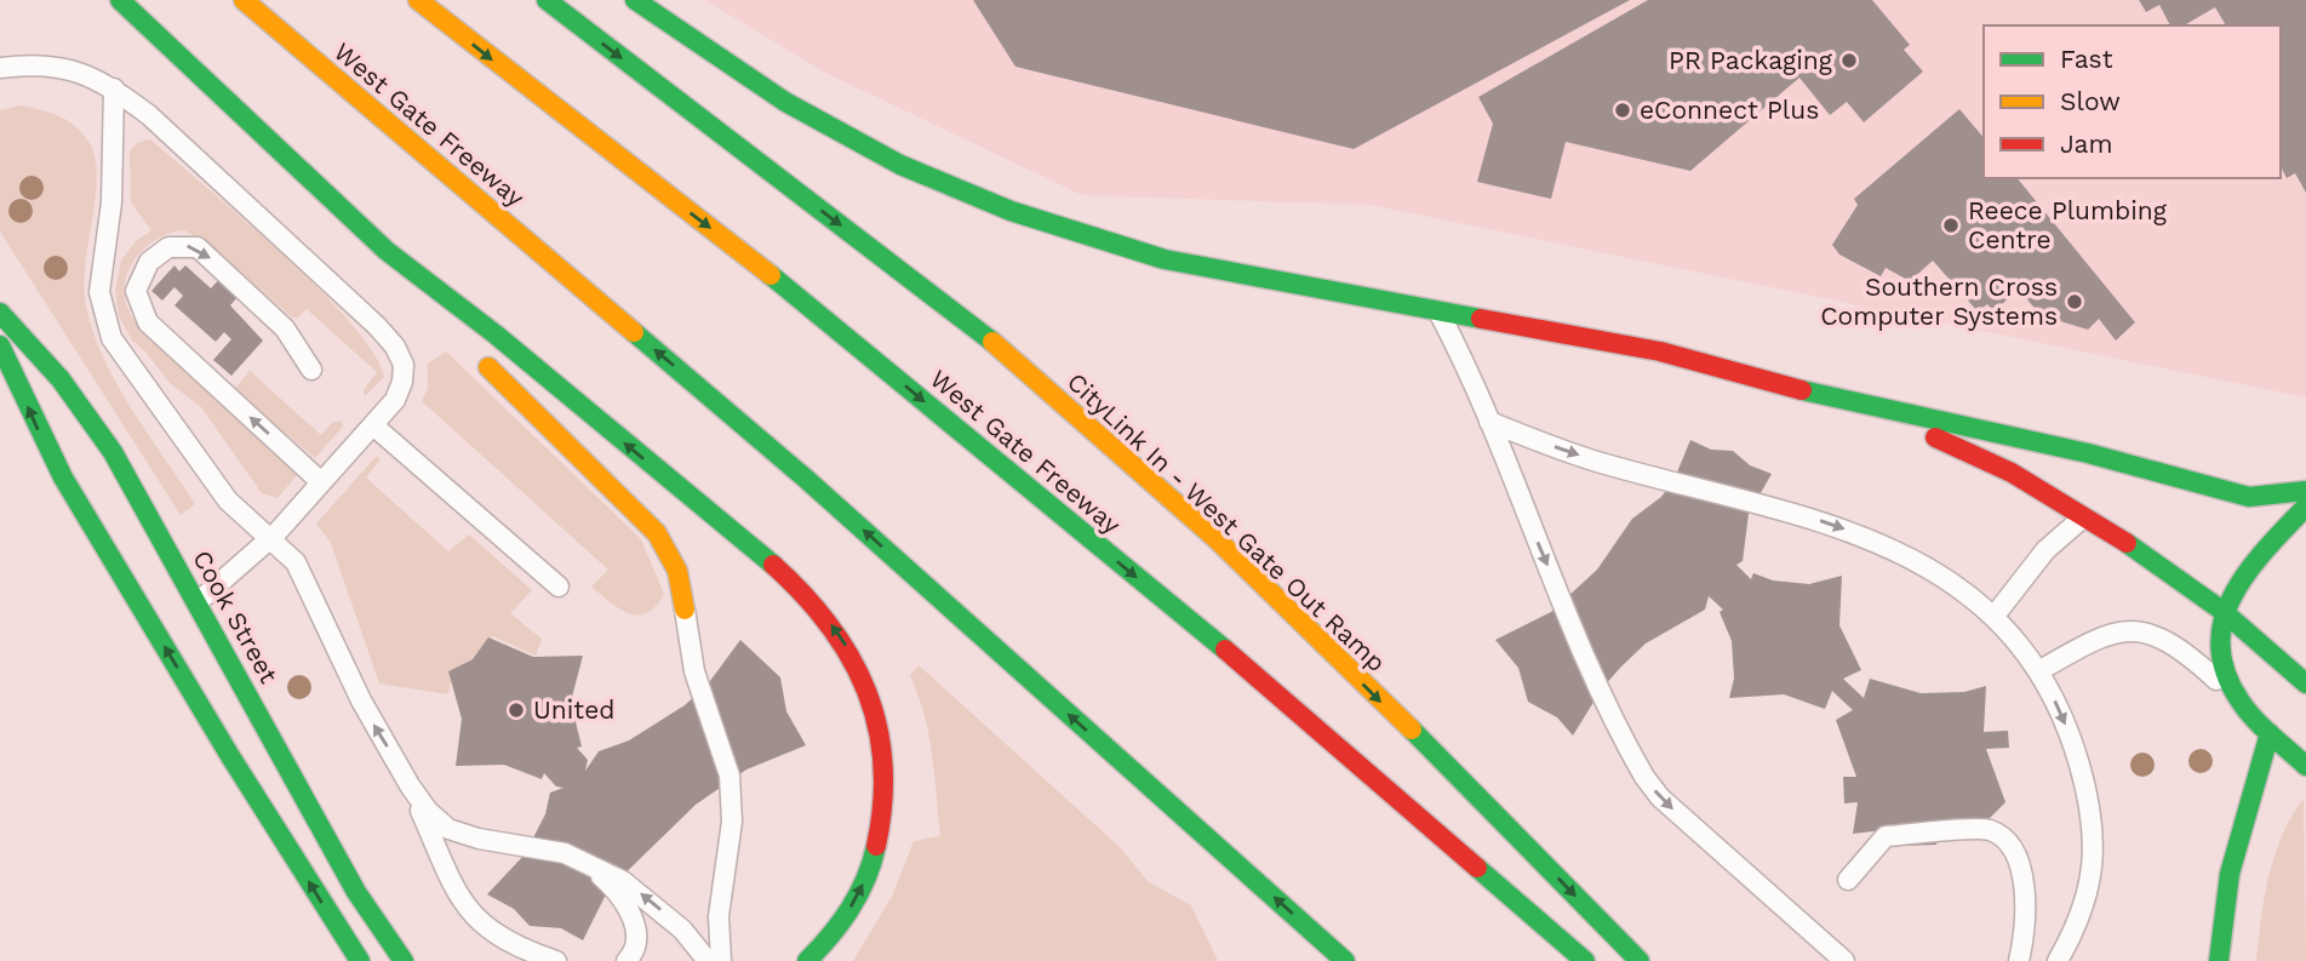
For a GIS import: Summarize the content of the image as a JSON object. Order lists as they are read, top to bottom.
{
  "streets": {
    "main road": ["West Gate Freeway", "CityLink In - West Gate Out Ramp", "Cook Street"]
  },
  "places": [
    "PR Packaging",
    "eConnect Plus",
    "Reece Plumbing Centre",
    "Southern Cross Computer Systems",
    "United"
  ],
  "legend": ["Fast", "Slow", "Jam"]
}
